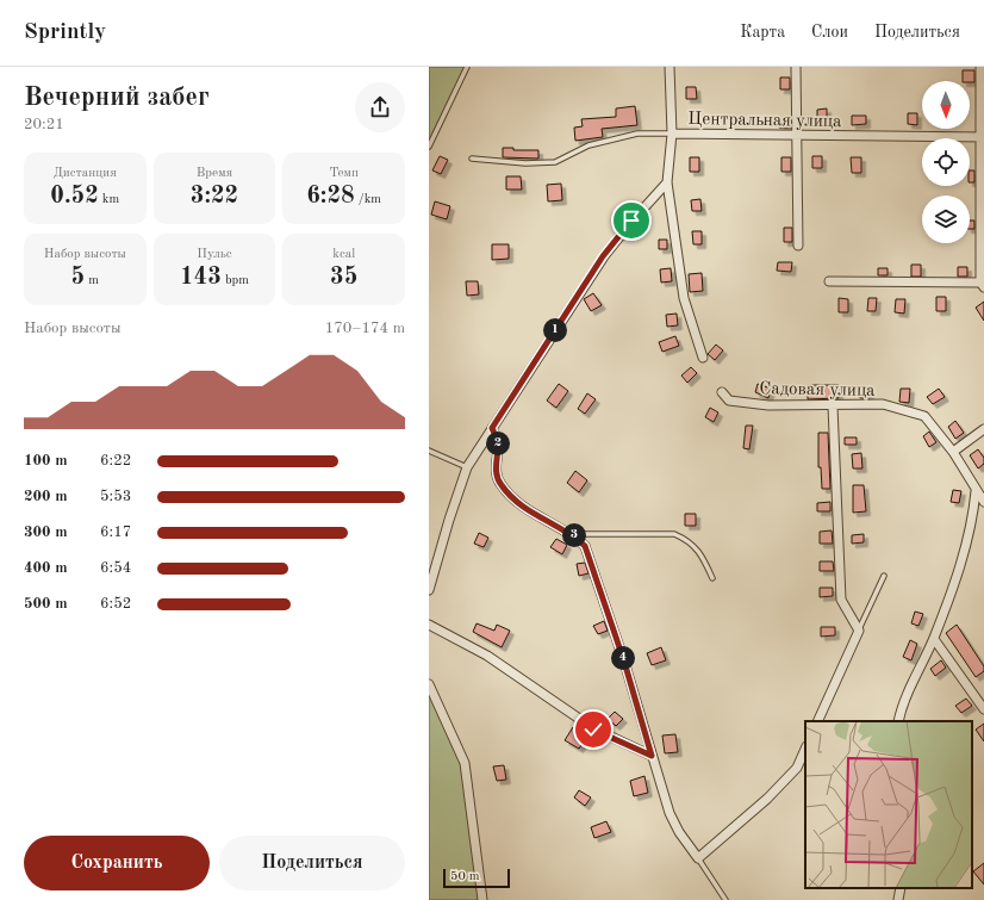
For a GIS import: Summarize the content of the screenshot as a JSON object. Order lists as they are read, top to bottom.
{
  "streets": {
    "street": ["Центральная улица", "Садовая улица"]
  },
  "scale_bar": "50 m",
  "north": "bottom",
  "page": {
    "header": "Sprintly",
    "nav": ["Карта", "Слои", "Поделиться"],
    "heading": ["Вечерний забег", "20:21"],
    "stats": [
      ["Дистанция", "0.52 km"],
      ["Время", "3:22"],
      ["Темп", "6:28 /km"],
      ["Набор высоты", "5 m"],
      ["Пульс", "143 bpm"],
      ["kcal", "35"]
    ],
    "chart": ["Набор высоты", "170–174 m"],
    "pins": [
      "1",
      "2",
      "3",
      "4"
    ],
    "list": [
      {
        "name": "100 m",
        "note": "6:22"
      },
      {
        "name": "200 m",
        "note": "5:53"
      },
      {
        "name": "300 m",
        "note": "6:17"
      },
      {
        "name": "400 m",
        "note": "6:54"
      },
      {
        "name": "500 m",
        "note": "6:52"
      }
    ],
    "buttons": ["Сохранить", "Поделиться"],
    "scale": "50 m"
  }
}
